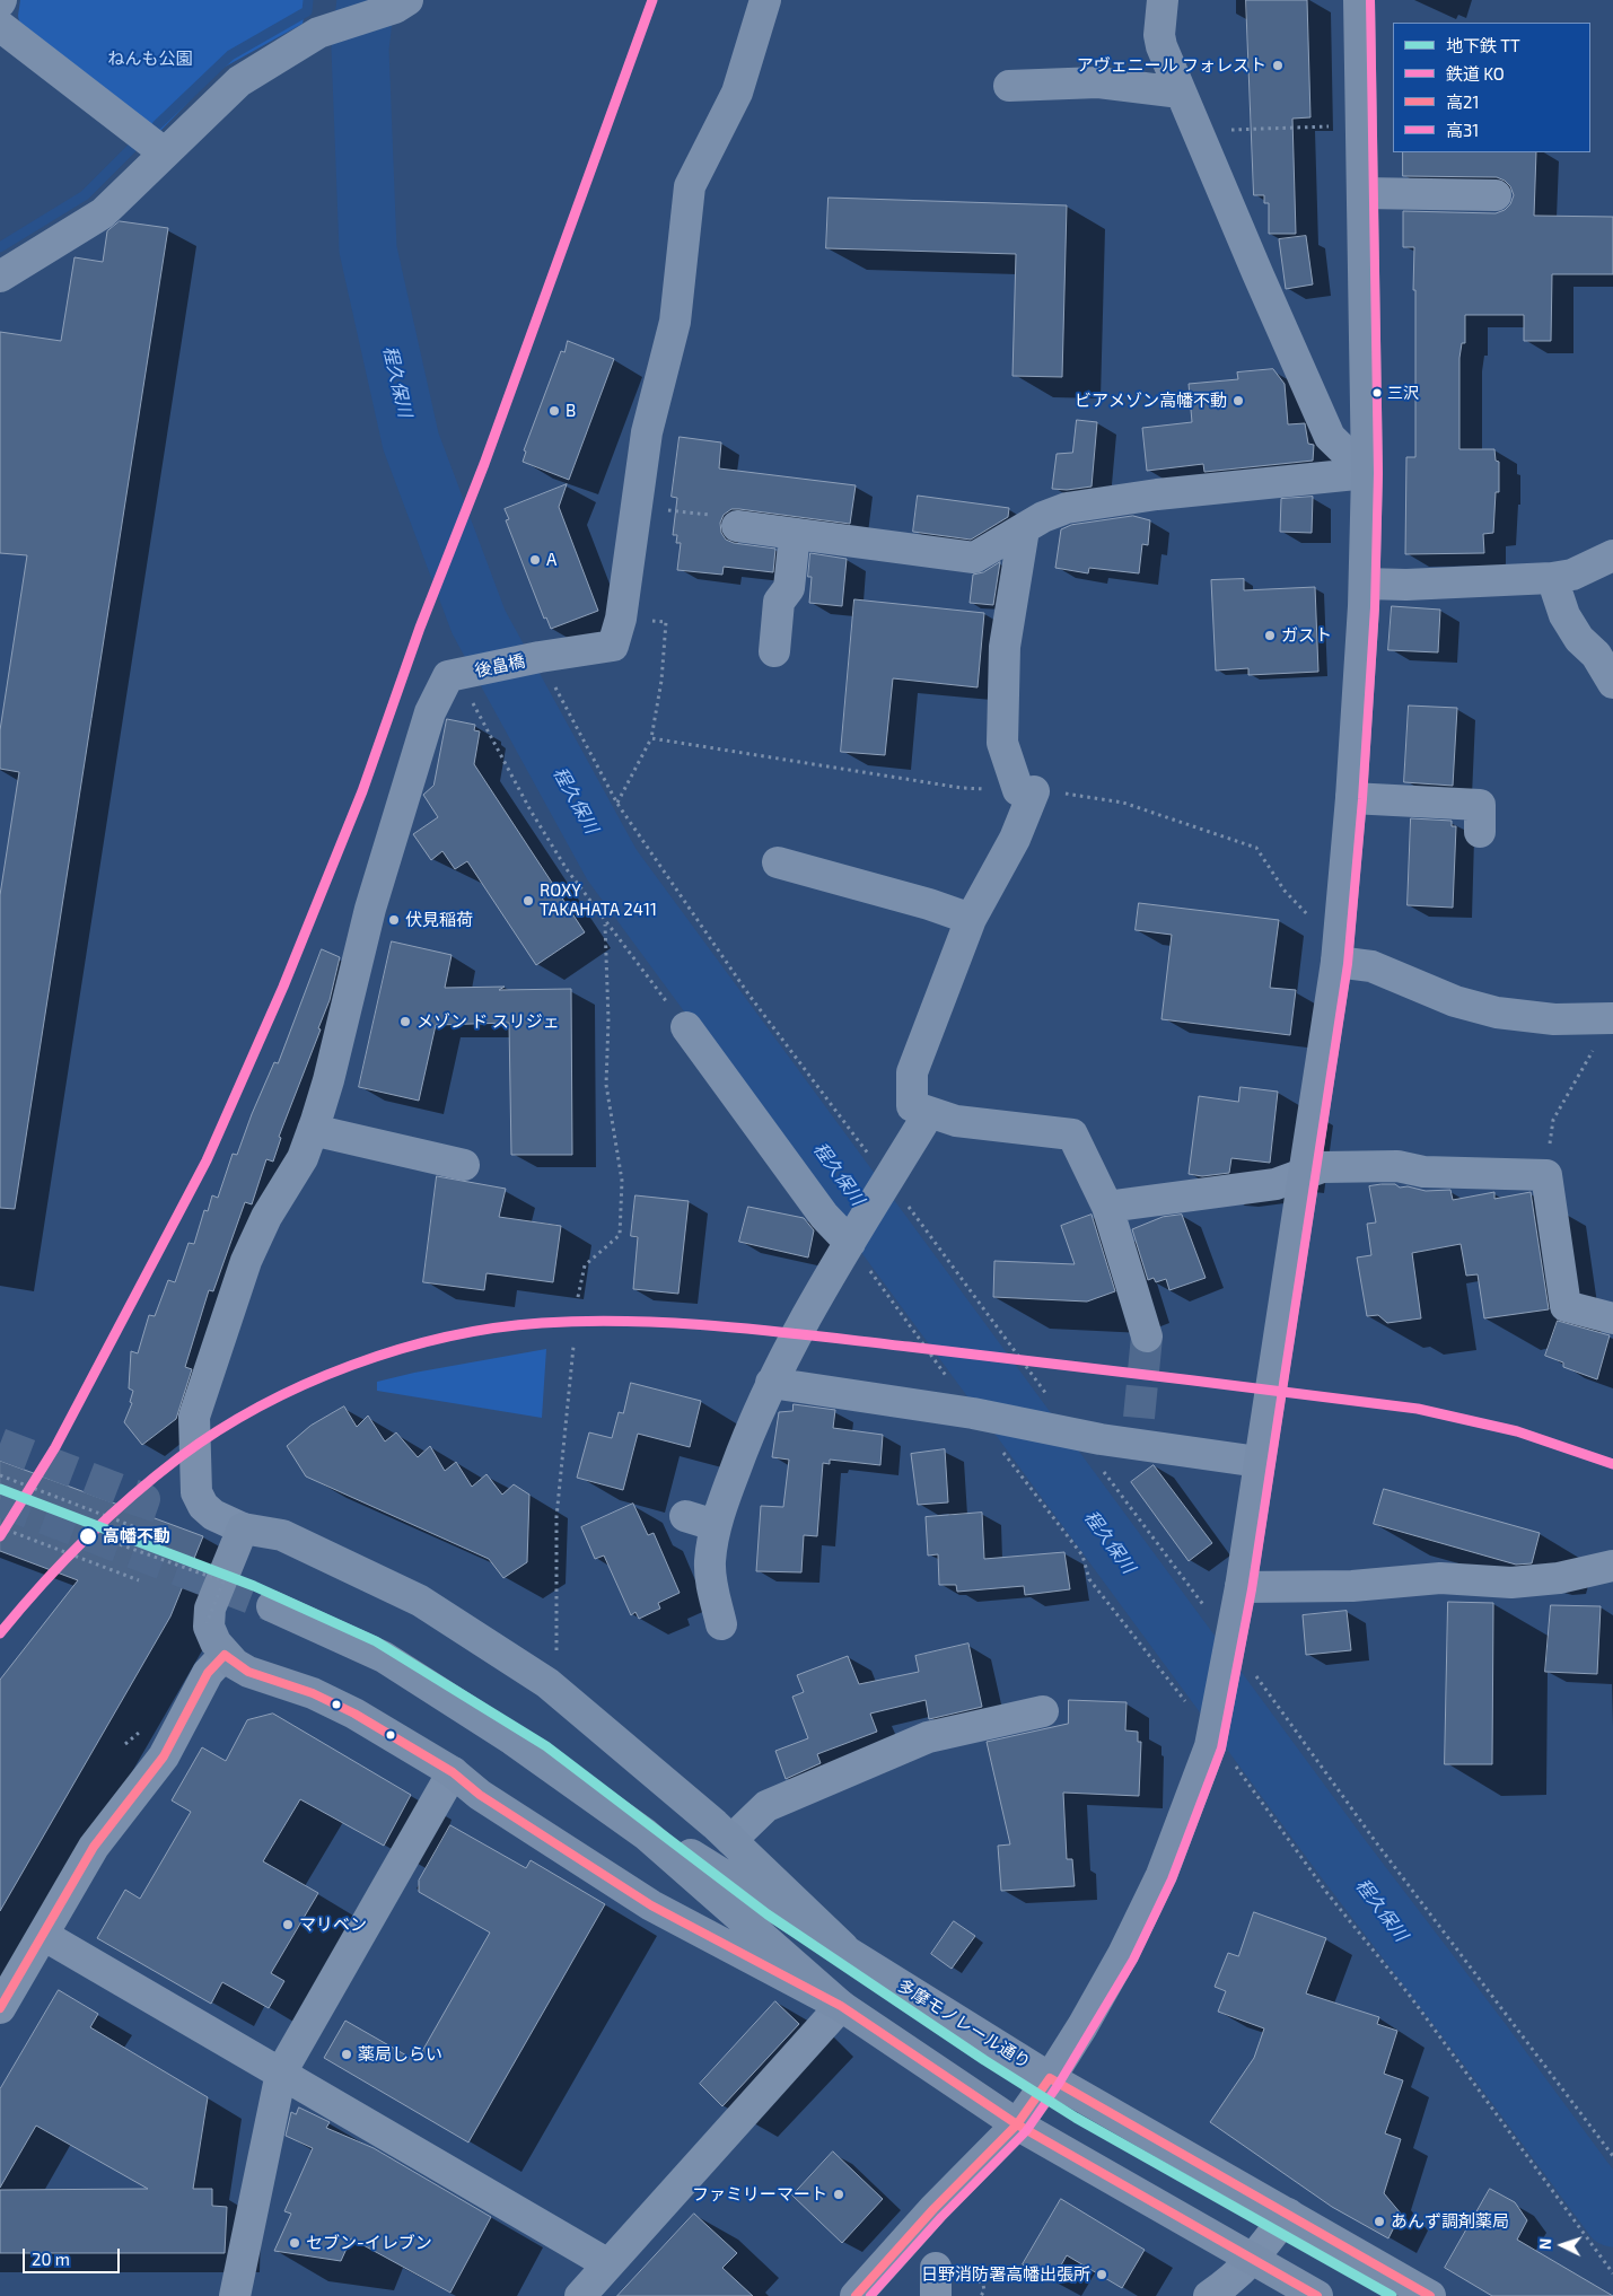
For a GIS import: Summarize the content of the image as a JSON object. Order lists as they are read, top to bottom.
{
  "streets": {
    "main road": ["多摩モノレール通り"],
    "street": ["後畠橋"]
  },
  "water": ["程久保川"],
  "parks": ["ねんも公園"],
  "places": [
    "アヴェニール フォレスト",
    "三沢",
    "ビアメゾン高幡不動",
    "B",
    "A",
    "ガスト",
    "ROXY TAKAHATA 2411",
    "伏見稲荷",
    "メゾン ド スリジェ",
    "高幡不動",
    "マリベン",
    "薬局しらい",
    "ファミリーマート",
    "あんず調剤薬局",
    "セブン-イレブン",
    "日野消防署高幡出張所"
  ],
  "lines": [
    "rail line KO",
    "transit line 高31",
    "metro line TT",
    "transit line 高21"
  ],
  "legend": [
    "地下鉄 TT",
    "鉄道 KO",
    "高21",
    "高31"
  ],
  "scale_bar": "20 m",
  "north": "left"
}
